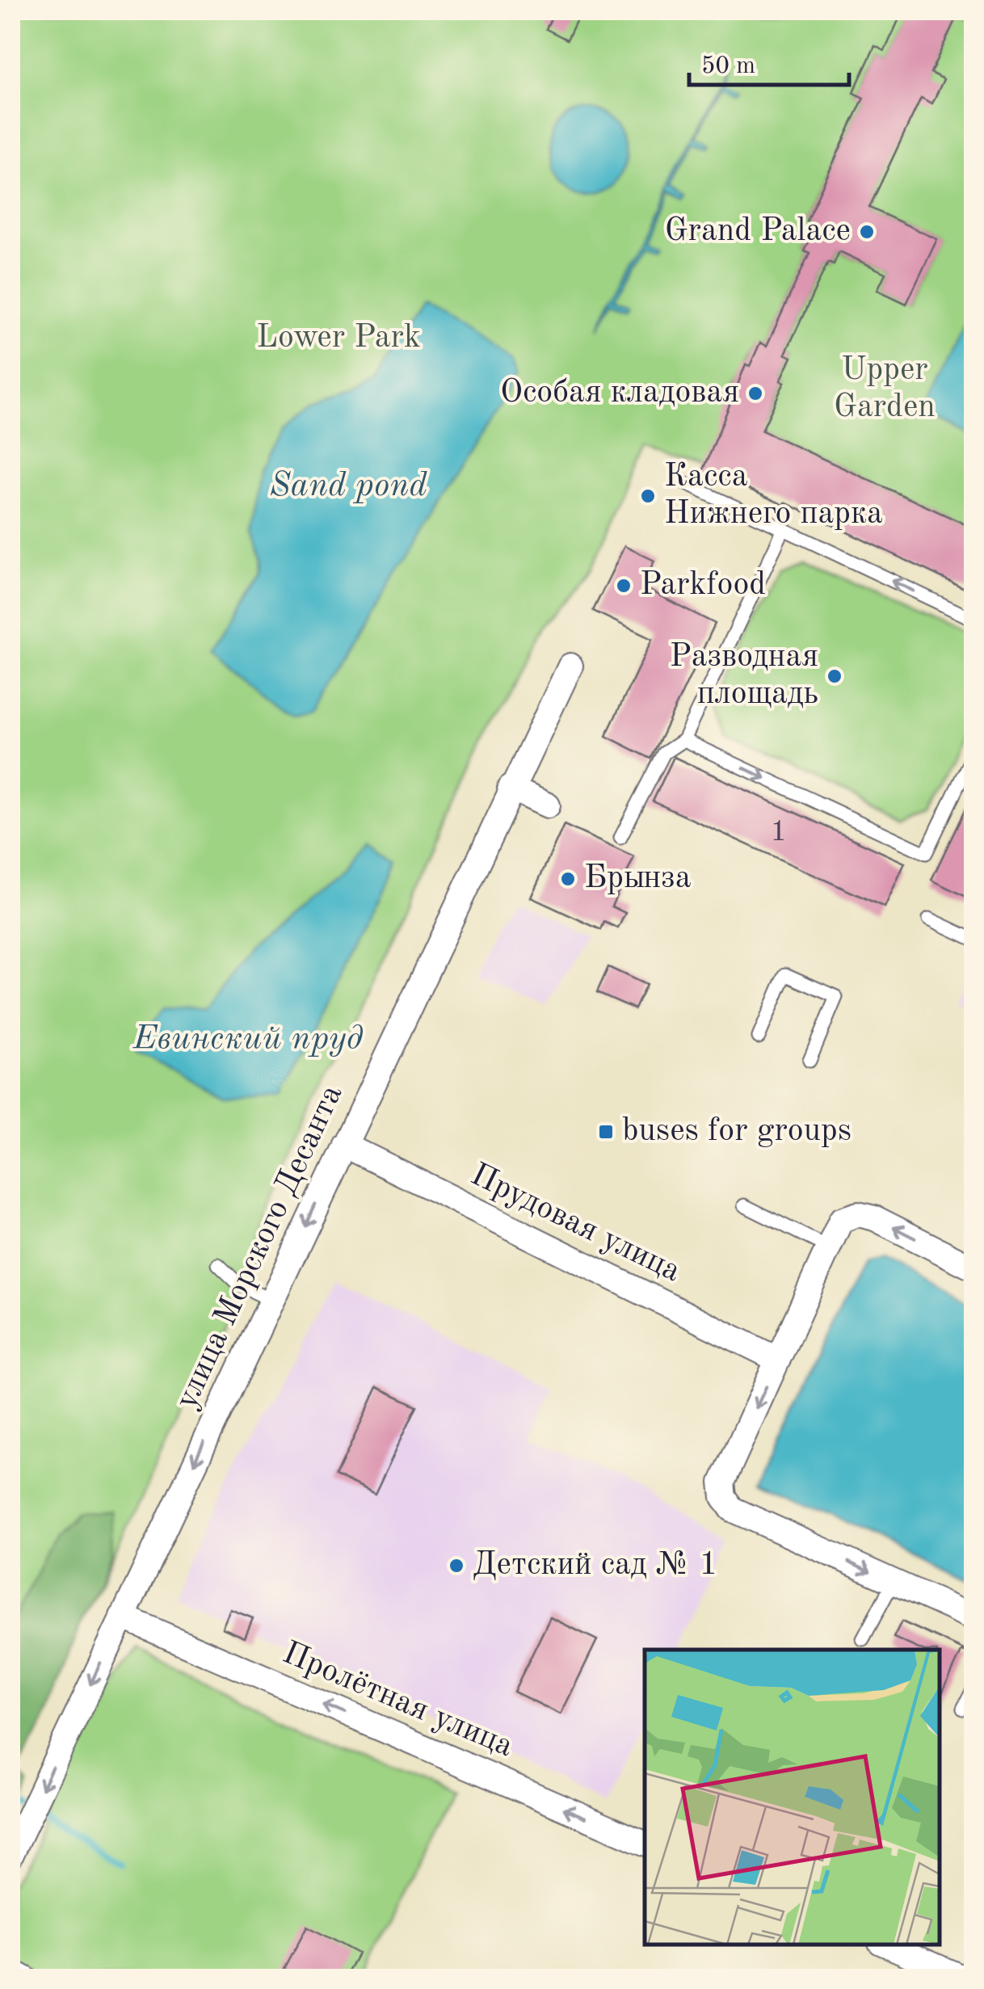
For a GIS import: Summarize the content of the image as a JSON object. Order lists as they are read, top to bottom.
{
  "streets": {
    "street": ["Прудовая улица", "улица Морского Десанта", "Пролётная улица"]
  },
  "crossings": [
    ["Прудовая улица", "улица Морского Десанта"],
    ["улица Морского Десанта", "Пролётная улица"]
  ],
  "one_way": ["улица Морского Десанта", "Пролётная улица"],
  "water": ["Sand pond", "Евинский пруд"],
  "parks": ["Lower Park", "Upper Garden"],
  "places": {
    "other": [
      "Grand Palace",
      "Особая кладовая",
      "Касса Нижнего парка",
      "Parkfood",
      "Разводная площадь",
      "Брынза",
      "Детский сад № 1"
    ],
    "transit": ["buses for groups"]
  },
  "house_numbers": ["1"],
  "scale_bar": "50 m"
}
